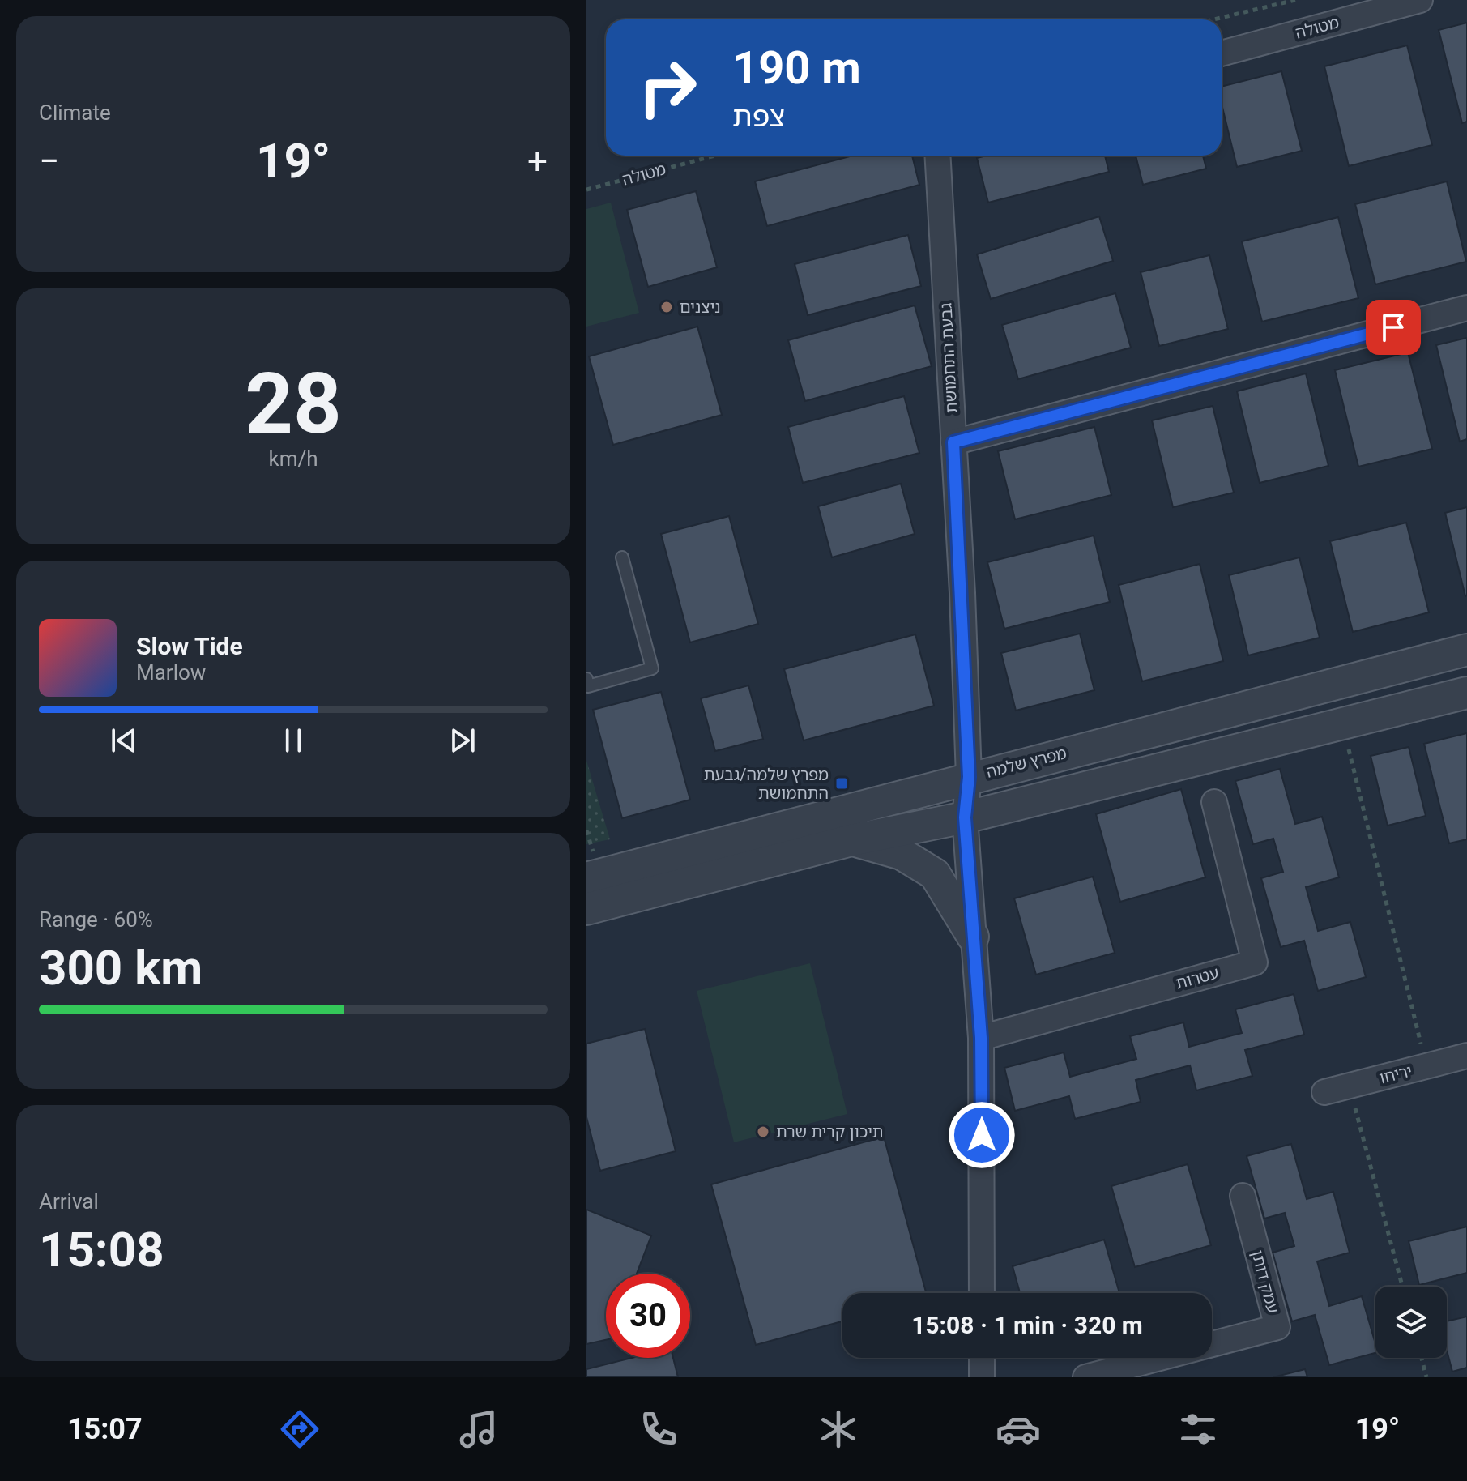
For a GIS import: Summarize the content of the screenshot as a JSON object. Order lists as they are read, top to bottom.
{
  "streets": {
    "street": [
      "מטולה",
      "גבעת התחמושת",
      "מפרץ שלמה",
      "עטרות",
      "יריחו",
      "עמק דותן"
    ]
  },
  "crossings": [
    ["גבעת התחמושת", "מפרץ שלמה"],
    ["גבעת התחמושת", "עטרות"]
  ],
  "places": {
    "other": ["ניצנים", "תיכון קרית שרת"],
    "transit": ["מפרץ שלמה/גבעת התחמושת"]
  },
  "page": {
    "tile": [
      "Climate",
      ["28", "km/h"],
      ["Range · 60%", "300 km"],
      ["Arrival", "15:08"]
    ],
    "turn": ["190 m", "צפת"],
    "heat": ["−", "19°", "+"],
    "song": ["Slow Tide", "Marlow"],
    "limit": "30",
    "trip": "15:08 · 1 min · 320 m",
    "tabs": ["15:07", "19°"]
  }
}
